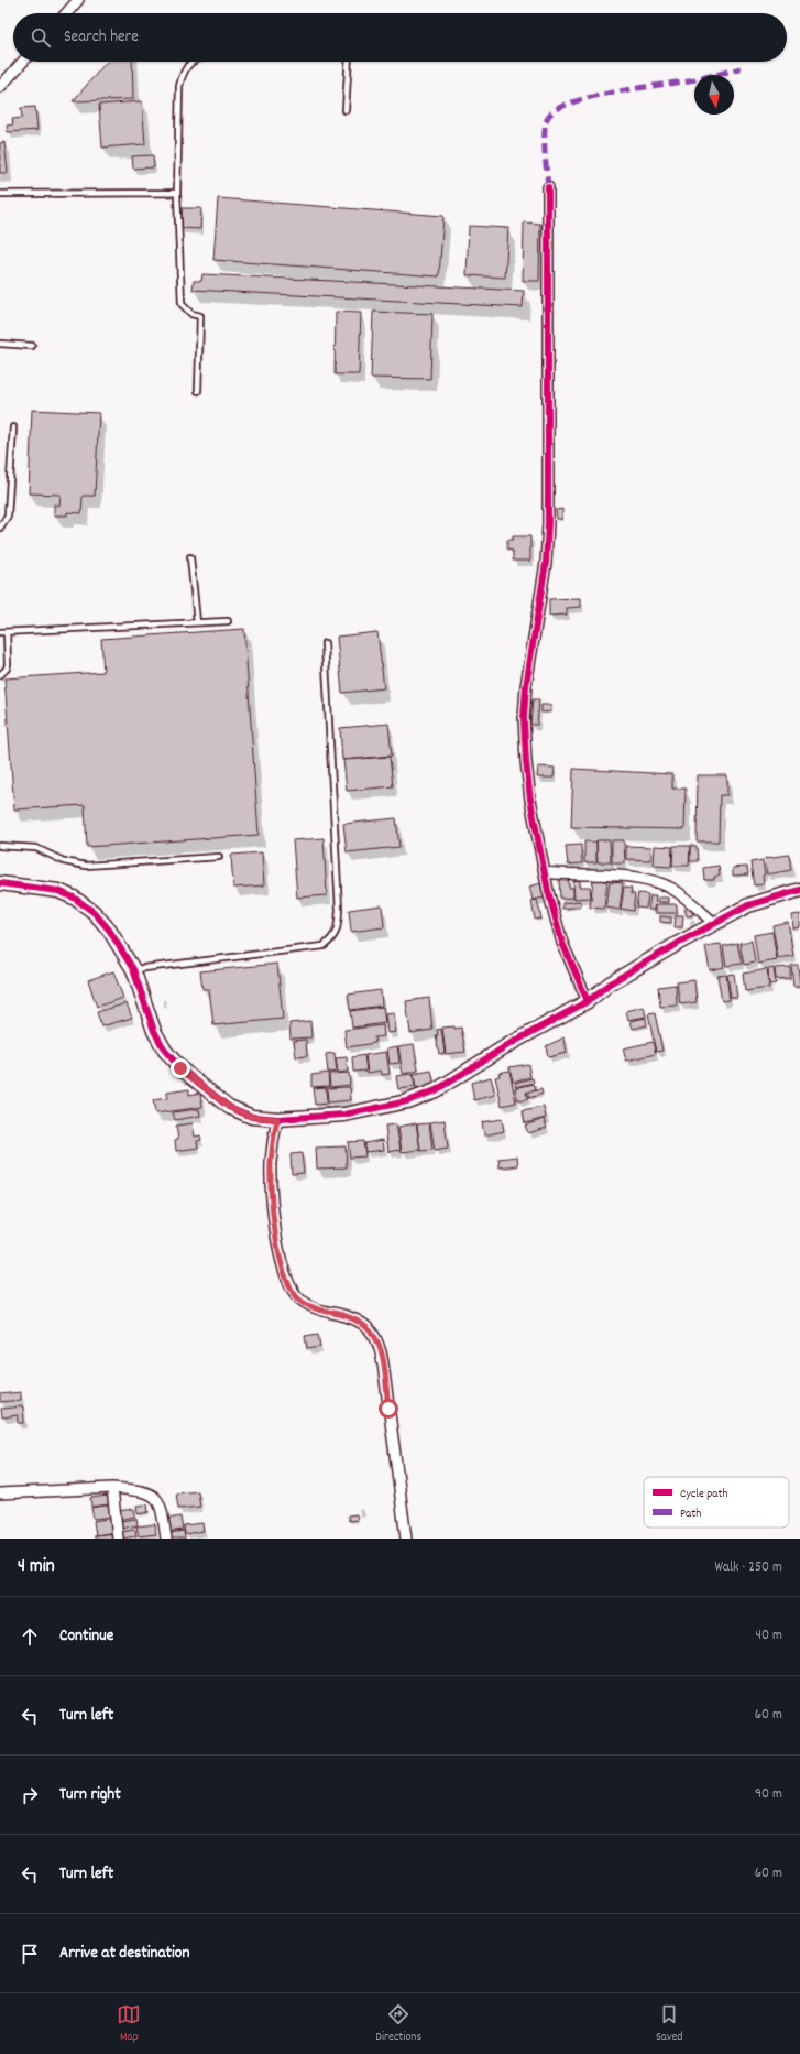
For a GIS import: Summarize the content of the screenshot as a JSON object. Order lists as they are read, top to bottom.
{
  "legend": ["Cycle path", "Path"],
  "north": "bottom",
  "page": {
    "search": "Search here",
    "heading": ["4 min", "Walk · 250 m"],
    "list": [
      ["Continue", "40 m"],
      ["Turn left", "60 m"],
      ["Turn right", "90 m"],
      ["Turn left", "60 m"],
      "Arrive at destination"
    ],
    "nav": ["Map", "Directions", "Saved"]
  }
}
